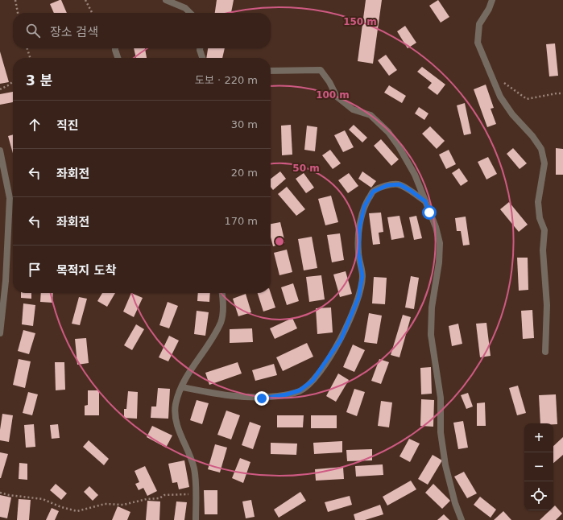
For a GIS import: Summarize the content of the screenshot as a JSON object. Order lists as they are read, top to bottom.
{
  "page": {
    "search": "장소 검색",
    "heading": ["3 분", "도보 · 220 m"],
    "list": [
      ["직진", "30 m"],
      ["좌회전", "20 m"],
      ["좌회전", "170 m"],
      "목적지 도착"
    ],
    "map_buttons": ["+", "−"]
  },
  "rings": ["150 m", "100 m", "50 m"]
}
